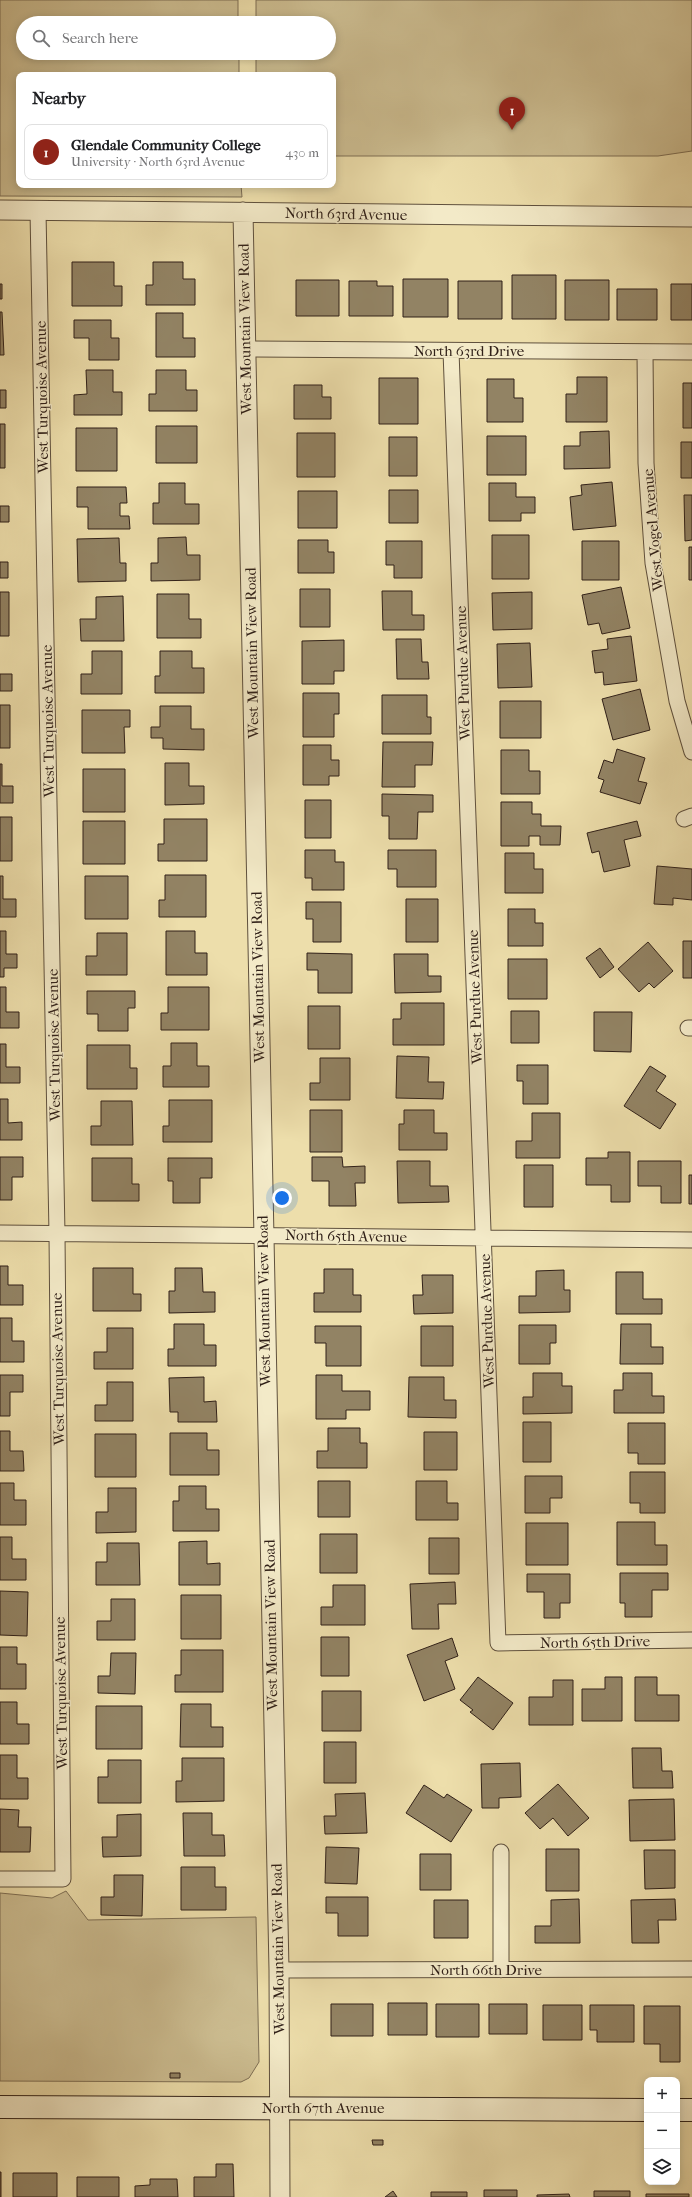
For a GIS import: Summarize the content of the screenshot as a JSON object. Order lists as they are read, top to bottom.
{
  "streets": {
    "main road": ["North 67th Avenue"],
    "street": [
      "North 63rd Avenue",
      "West Mountain View Road",
      "North 63rd Drive",
      "West Turquoise Avenue",
      "West Vogel Avenue",
      "West Purdue Avenue",
      "North 65th Avenue",
      "North 65th Drive",
      "North 66th Drive"
    ]
  },
  "crossings": [
    ["North 63rd Avenue", "West Mountain View Road"],
    ["North 63rd Avenue", "West Turquoise Avenue"],
    ["West Mountain View Road", "North 63rd Drive"],
    ["West Mountain View Road", "North 65th Avenue"],
    ["West Mountain View Road", "North 66th Drive"],
    ["West Mountain View Road", "North 67th Avenue"],
    ["North 63rd Drive", "West Vogel Avenue"],
    ["North 63rd Drive", "West Purdue Avenue"],
    ["West Turquoise Avenue", "North 65th Avenue"],
    ["West Purdue Avenue", "North 65th Avenue"],
    ["West Purdue Avenue", "North 65th Drive"]
  ],
  "page": {
    "search": "Search here",
    "heading": "Nearby",
    "pins": "1",
    "list": [
      {
        "mark": "1",
        "name": "Glendale Community College",
        "note": "University · North 63rd Avenue",
        "value": "430 m"
      }
    ],
    "map_buttons": ["+", "−"]
  }
}
